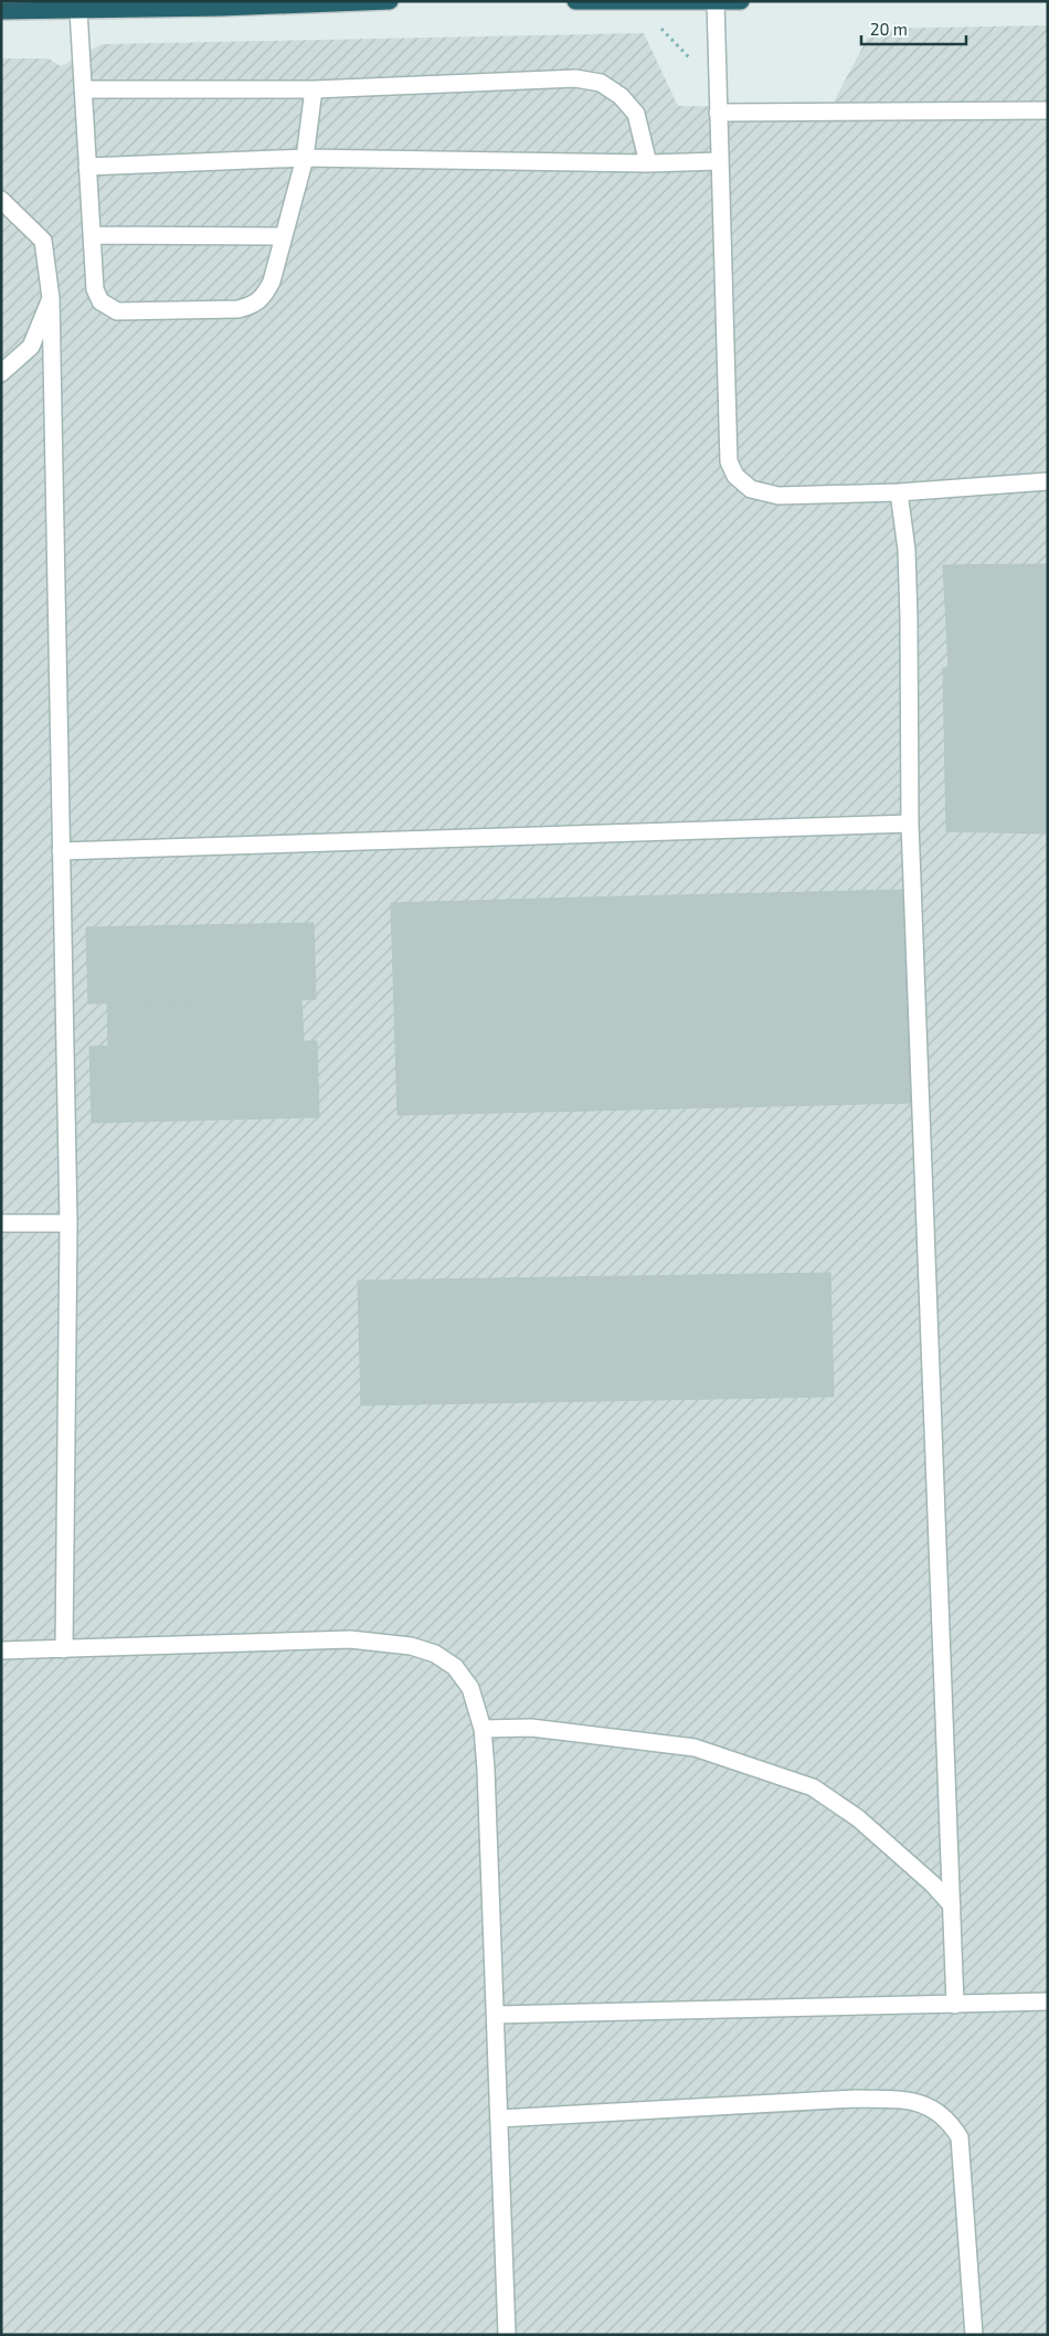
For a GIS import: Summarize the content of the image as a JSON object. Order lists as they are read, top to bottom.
{
  "scale_bar": "20 m"
}
